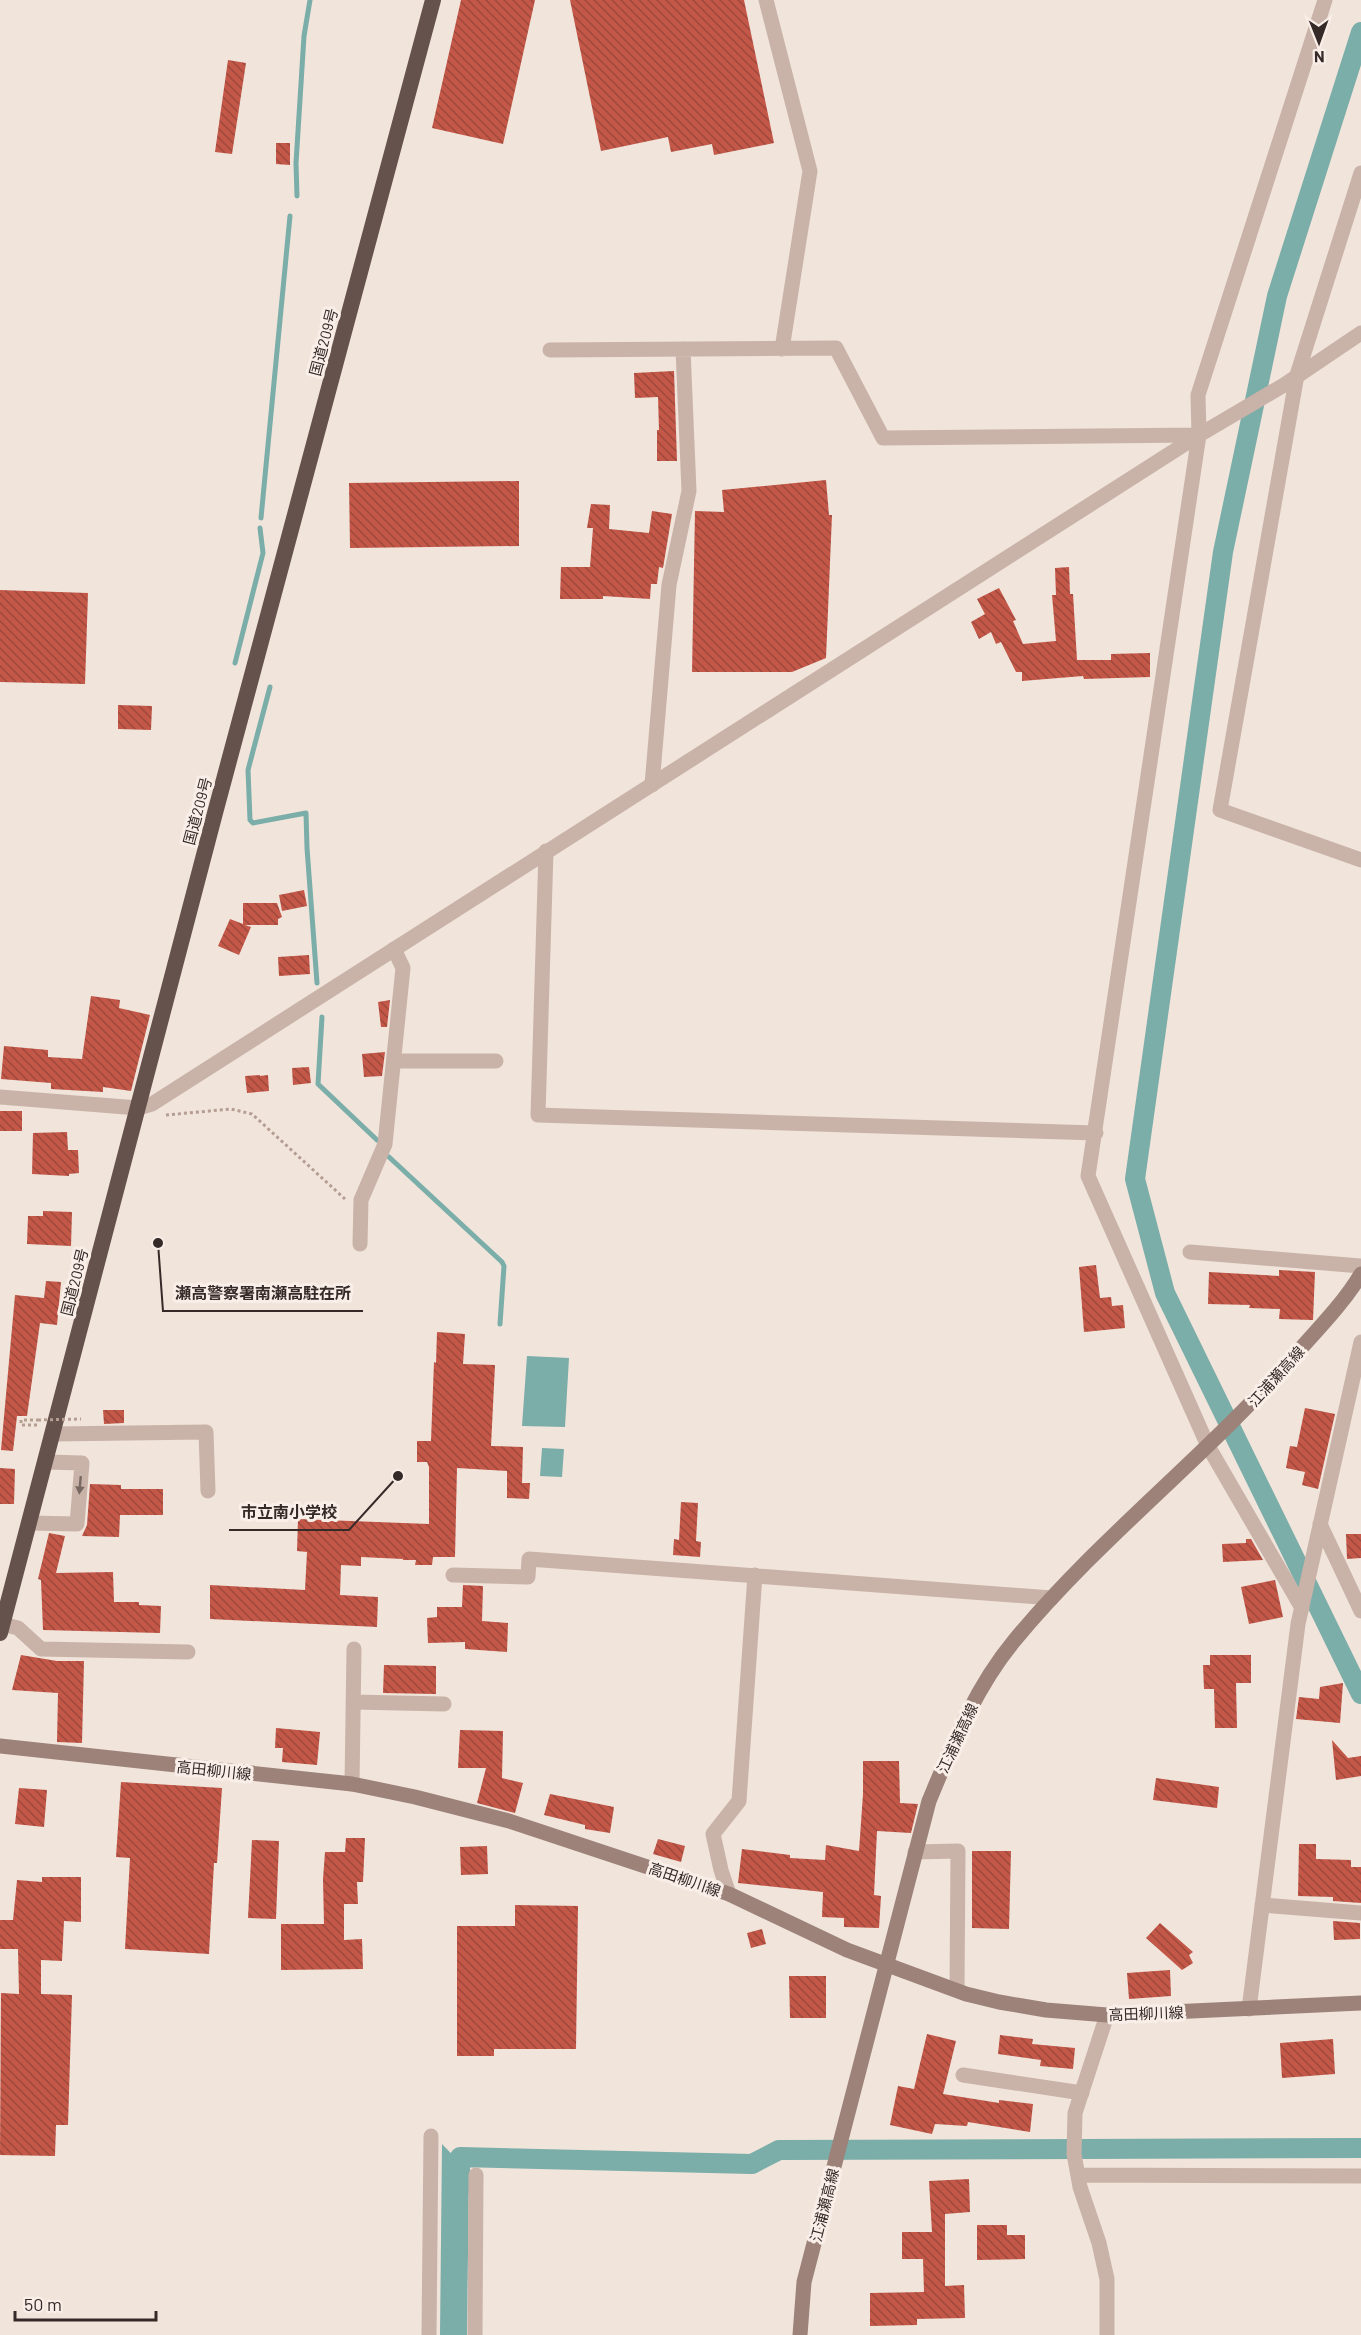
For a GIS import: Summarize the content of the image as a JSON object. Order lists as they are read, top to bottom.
{
  "streets": {
    "highway": ["国道209号"],
    "main road": ["江浦瀬高線", "高田柳川線"]
  },
  "crossings": [
    ["江浦瀬高線", "高田柳川線"]
  ],
  "places": ["瀬高警察署南瀬高駐在所", "市立南小学校"],
  "scale_bar": "50 m",
  "north": "bottom"
}
